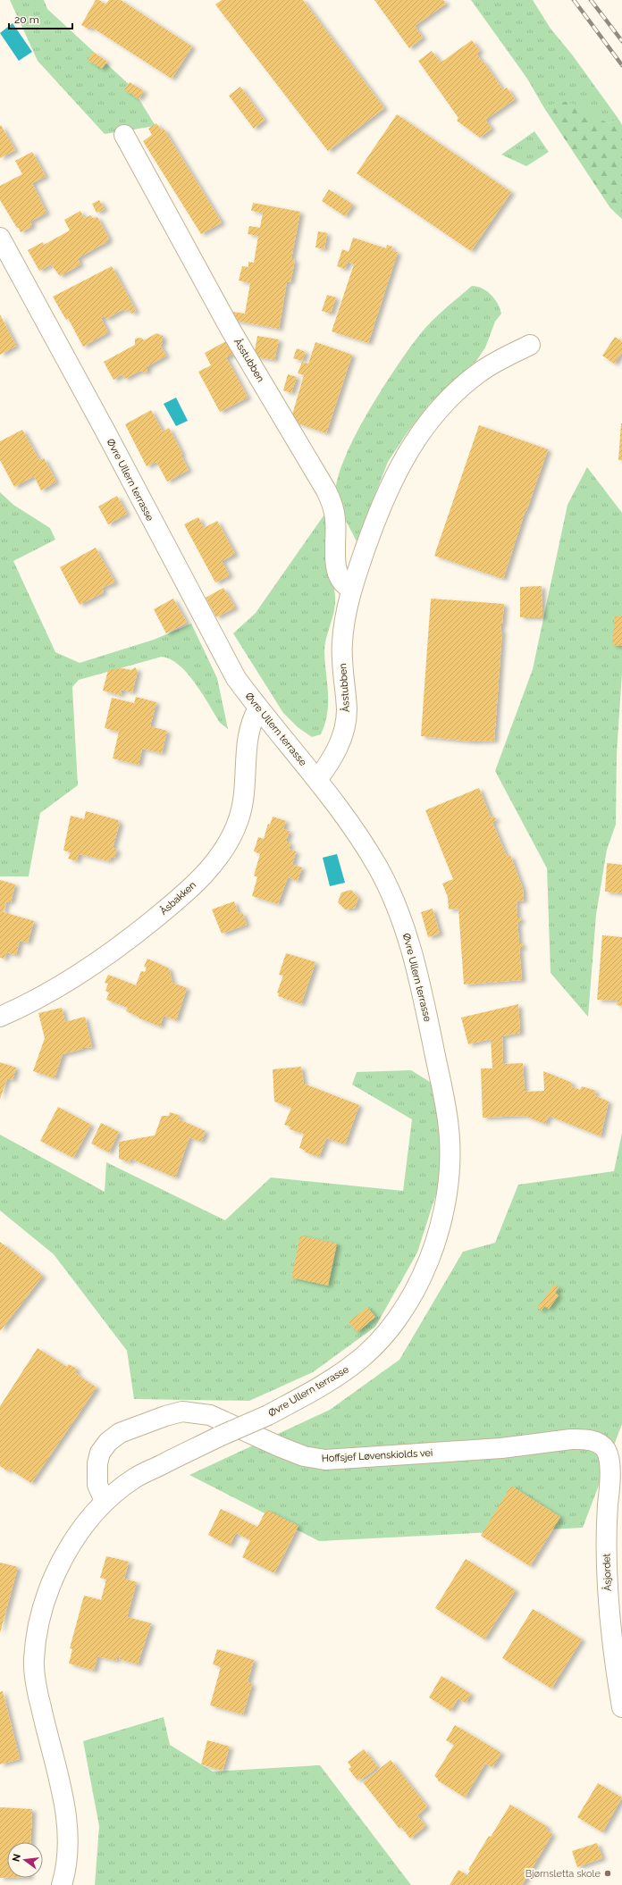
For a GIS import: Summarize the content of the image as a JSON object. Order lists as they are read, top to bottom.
{
  "streets": {
    "street": [
      "Åsstubben",
      "Øvre Ullern terrasse",
      "Åsbakken",
      "Hoffsjef Løvenskiolds vei",
      "Åsjordet"
    ]
  },
  "crossings": [
    ["Åsstubben", "Øvre Ullern terrasse"],
    ["Øvre Ullern terrasse", "Åsbakken"],
    ["Øvre Ullern terrasse", "Hoffsjef Løvenskiolds vei"],
    ["Hoffsjef Løvenskiolds vei", "Åsjordet"]
  ],
  "places": ["Bjørnsletta skole"],
  "scale_bar": "20 m",
  "north": "left"
}
